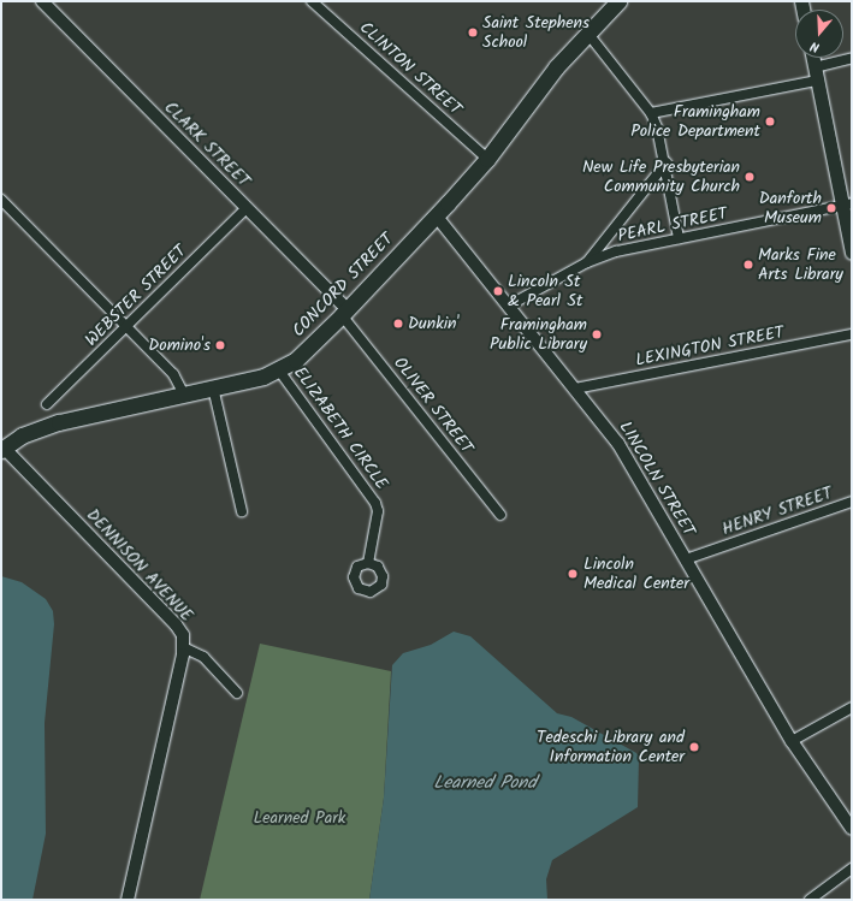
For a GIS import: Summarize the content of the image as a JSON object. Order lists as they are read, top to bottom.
{
  "streets": {
    "main road": ["CONCORD STREET"],
    "street": [
      "CLINTON STREET",
      "CLARK STREET",
      "PEARL STREET",
      "WEBSTER STREET",
      "LEXINGTON STREET",
      "OLIVER STREET",
      "ELIZABETH CIRCLE",
      "LINCOLN STREET",
      "HENRY STREET",
      "DENNISON AVENUE"
    ]
  },
  "crossings": [
    ["CLINTON STREET", "CONCORD STREET"],
    ["CLARK STREET", "CONCORD STREET"],
    ["CLARK STREET", "WEBSTER STREET"],
    ["CLARK STREET", "OLIVER STREET"],
    ["PEARL STREET", "LINCOLN STREET"],
    ["CONCORD STREET", "OLIVER STREET"],
    ["CONCORD STREET", "ELIZABETH CIRCLE"],
    ["CONCORD STREET", "LINCOLN STREET"],
    ["CONCORD STREET", "DENNISON AVENUE"],
    ["LEXINGTON STREET", "LINCOLN STREET"],
    ["LINCOLN STREET", "HENRY STREET"]
  ],
  "water": ["Learned Pond"],
  "parks": ["Learned Park"],
  "places": [
    "Saint Stephens School",
    "Framingham Police Department",
    "New Life Presbyterian Community Church",
    "Danforth Museum",
    "Marks Fine Arts Library",
    "Lincoln St & Pearl St",
    "Dunkin'",
    "Framingham Public Library",
    "Domino's",
    "Lincoln Medical Center",
    "Tedeschi Library and Information Center"
  ],
  "north": "bottom"
}
